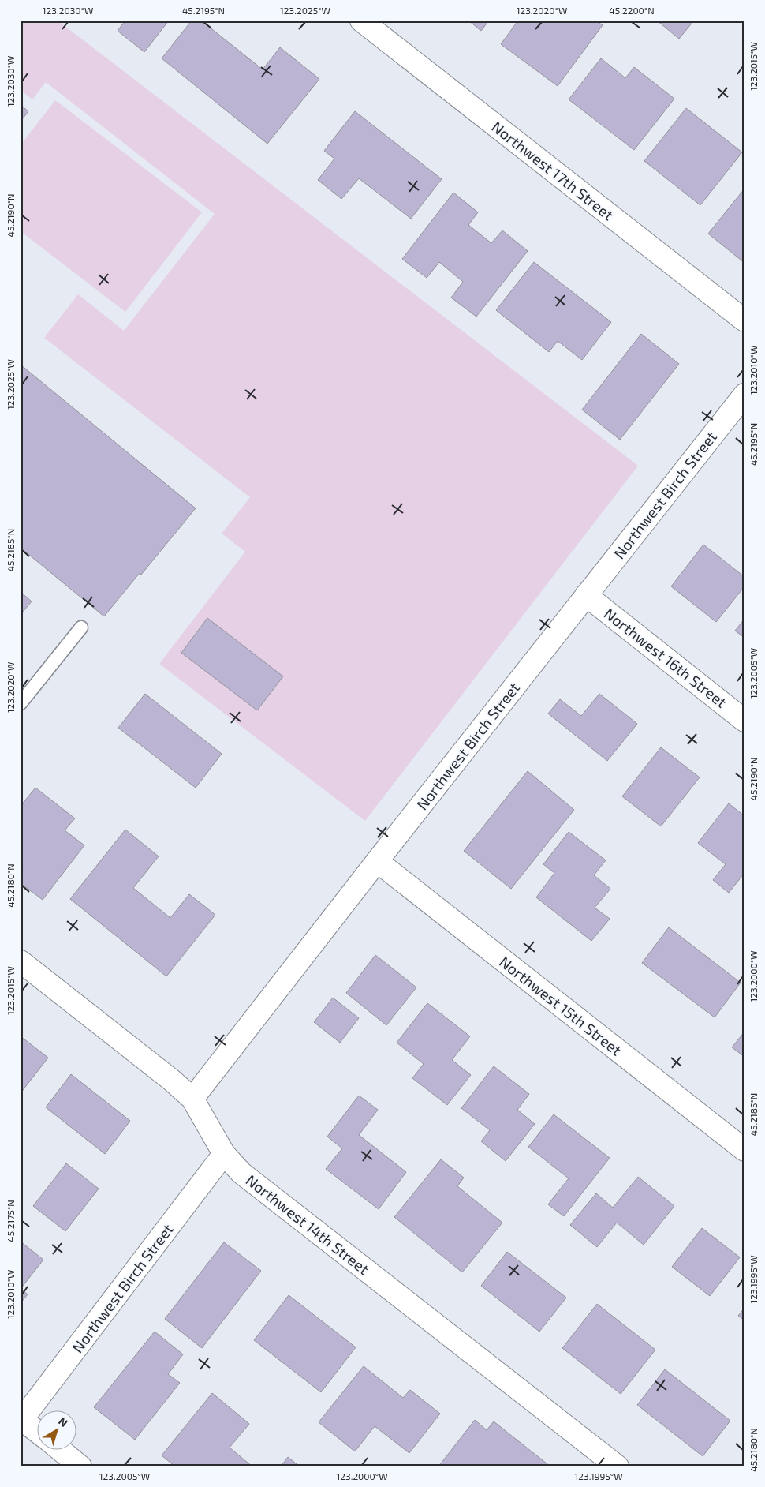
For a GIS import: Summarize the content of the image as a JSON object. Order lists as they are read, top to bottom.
{
  "streets": {
    "street": [
      "Northwest 17th Street",
      "Northwest Birch Street",
      "Northwest 16th Street",
      "Northwest 15th Street",
      "Northwest 14th Street"
    ]
  },
  "crossings": [
    ["Northwest Birch Street", "Northwest 16th Street"],
    ["Northwest Birch Street", "Northwest 15th Street"],
    ["Northwest Birch Street", "Northwest 14th Street"]
  ],
  "north": "top right",
  "coordinates": [
    "123.2030°W",
    "45.2195°N",
    "123.2025°W",
    "123.2020°W",
    "45.2200°N",
    "123.2015°W",
    "45.2190°N",
    "123.2010°W",
    "45.2185°N",
    "123.2005°W",
    "45.2180°N",
    "123.2000°W",
    "45.2175°N",
    "123.1995°W"
  ]
}
